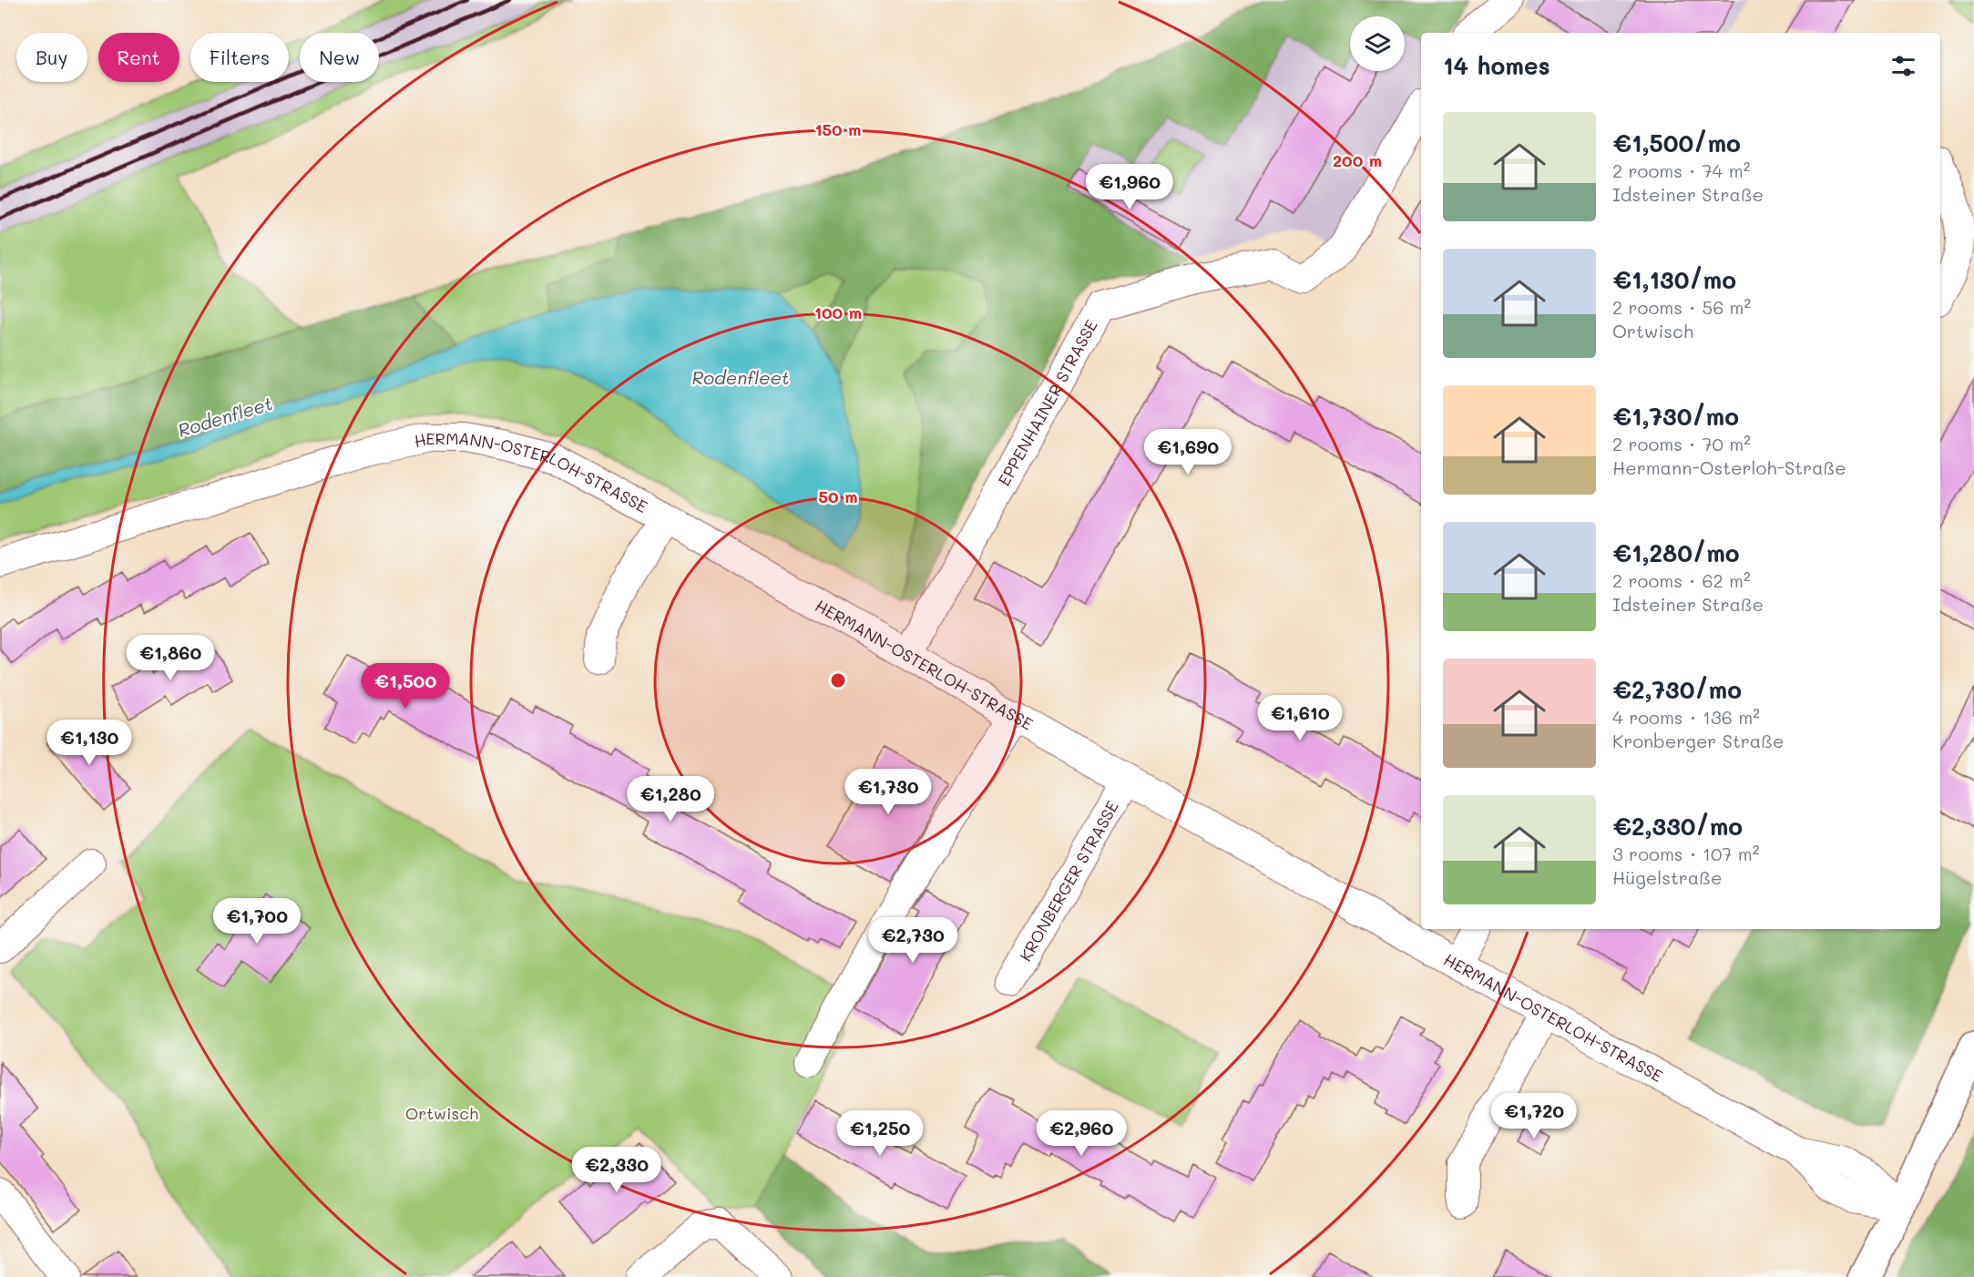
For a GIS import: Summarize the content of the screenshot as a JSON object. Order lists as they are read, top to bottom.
{
  "streets": {
    "street": ["EPPENHAINER STRASSE", "HERMANN-OSTERLOH-STRASSE", "KRONBERGER STRASSE"]
  },
  "crossings": [
    ["EPPENHAINER STRASSE", "HERMANN-OSTERLOH-STRASSE"],
    ["HERMANN-OSTERLOH-STRASSE", "KRONBERGER STRASSE"]
  ],
  "water": ["Rodenfleet"],
  "parks": ["Ortwisch"],
  "page": {
    "chip": [
      "Buy",
      "Rent",
      "Filters",
      "New"
    ],
    "heading": "14 homes",
    "list": [
      {
        "name": "€1,500/mo",
        "note": "2 rooms · 74 m² · Idsteiner Straße"
      },
      {
        "name": "€1,130/mo",
        "note": "2 rooms · 56 m² · Ortwisch"
      },
      {
        "name": "€1,730/mo",
        "note": "2 rooms · 70 m² · Hermann-Osterloh-Straße"
      },
      {
        "name": "€1,280/mo",
        "note": "2 rooms · 62 m² · Idsteiner Straße"
      },
      {
        "name": "€2,730/mo",
        "note": "4 rooms · 136 m² · Kronberger Straße"
      },
      {
        "name": "€2,330/mo",
        "note": "3 rooms · 107 m² · Hügelstraße"
      }
    ],
    "price": [
      "€1,960",
      "€1,690",
      "€1,860",
      "€1,500",
      "€1,610",
      "€1,130",
      "€1,730",
      "€1,280",
      "€1,700",
      "€2,730",
      "€1,720",
      "€1,250",
      "€2,960",
      "€2,330"
    ]
  },
  "rings": [
    "150 m",
    "200 m",
    "100 m",
    "50 m"
  ]
}
